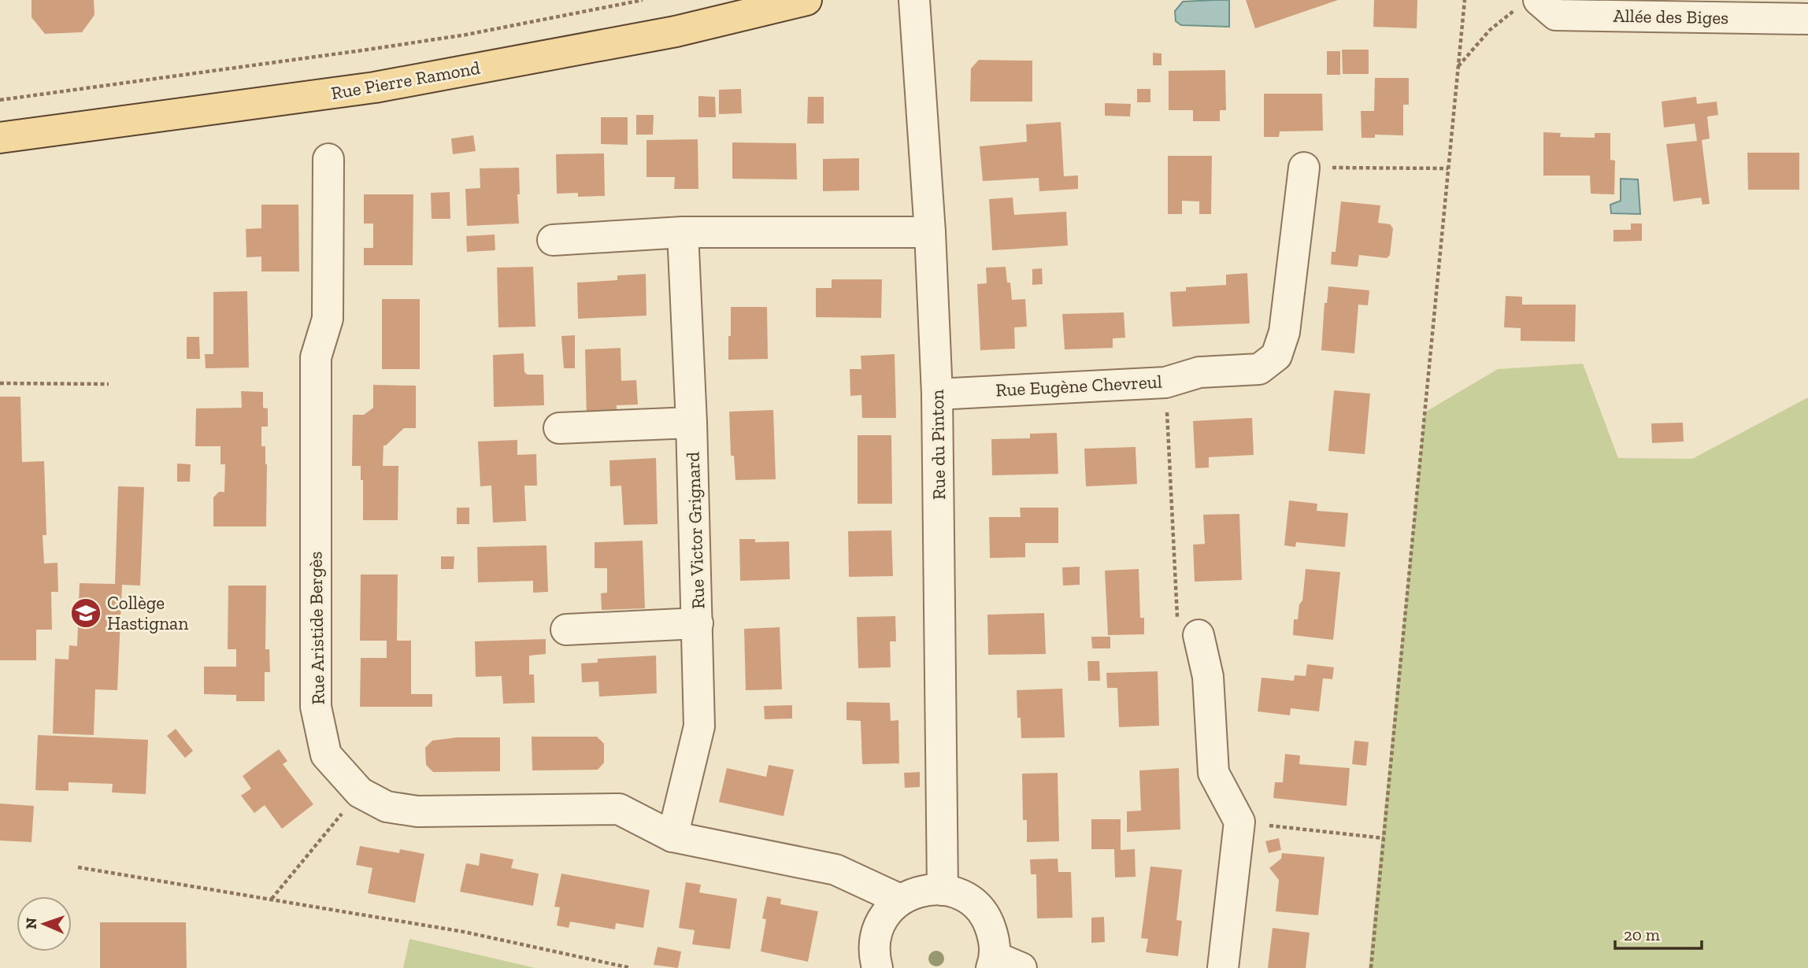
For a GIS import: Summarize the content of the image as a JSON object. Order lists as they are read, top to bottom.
{
  "streets": {
    "main road": ["Rue Pierre Ramond"],
    "street": [
      "Allée des Biges",
      "Rue Eugène Chevreul",
      "Rue du Pinton",
      "Rue Victor Grignard",
      "Rue Aristide Bergès"
    ]
  },
  "crossings": [
    ["Rue Eugène Chevreul", "Rue du Pinton"],
    ["Rue Victor Grignard", "Rue Aristide Bergès"]
  ],
  "places": {
    "school or university": ["Collège Hastignan"]
  },
  "scale_bar": "20 m",
  "north": "left"
}
